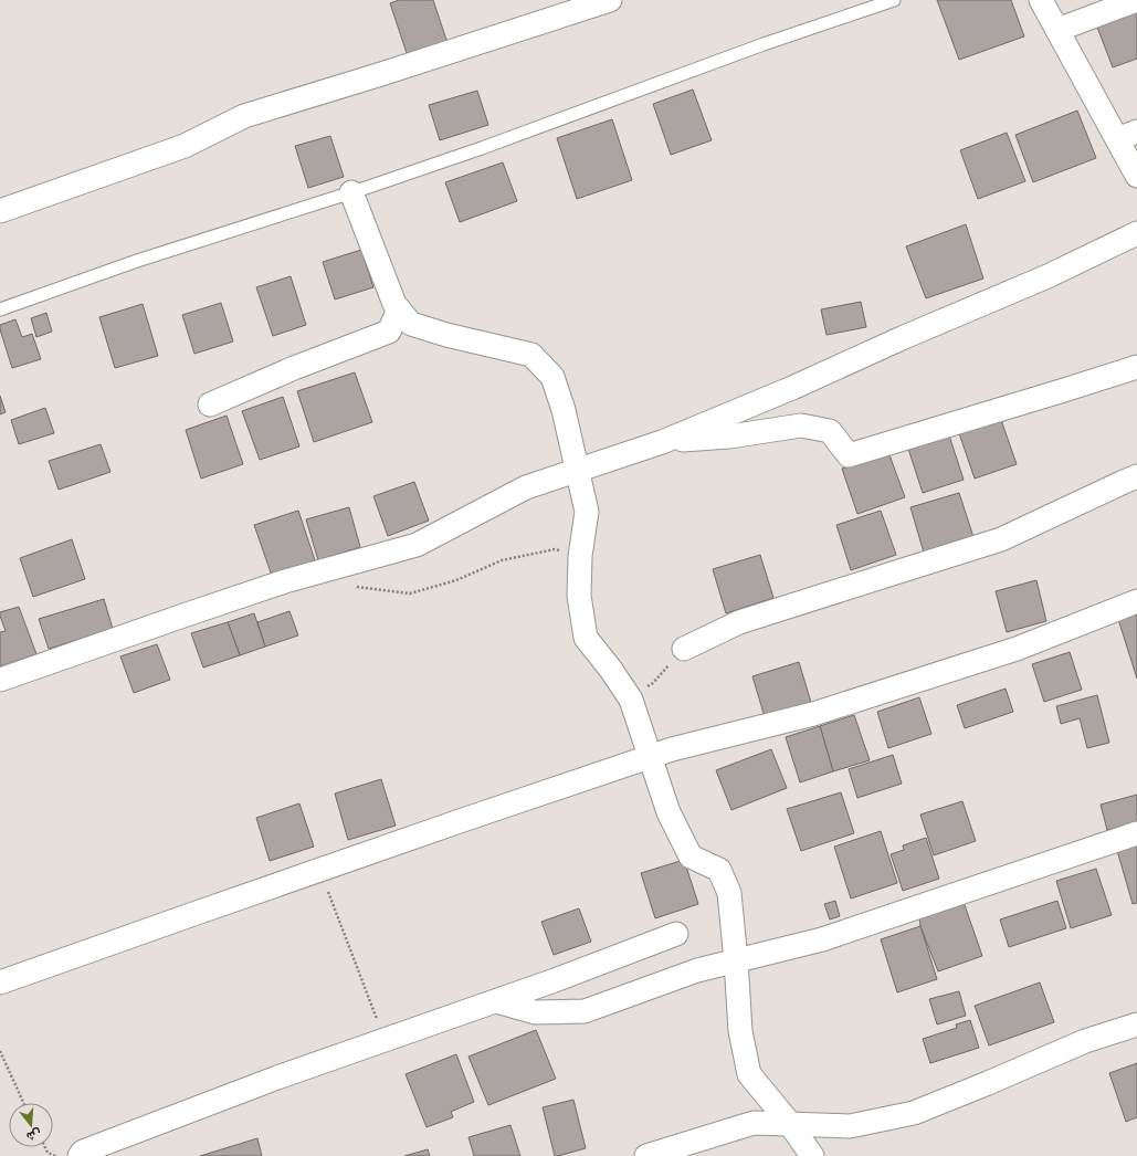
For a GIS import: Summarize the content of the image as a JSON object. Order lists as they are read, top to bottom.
{
  "north": "bottom"
}
